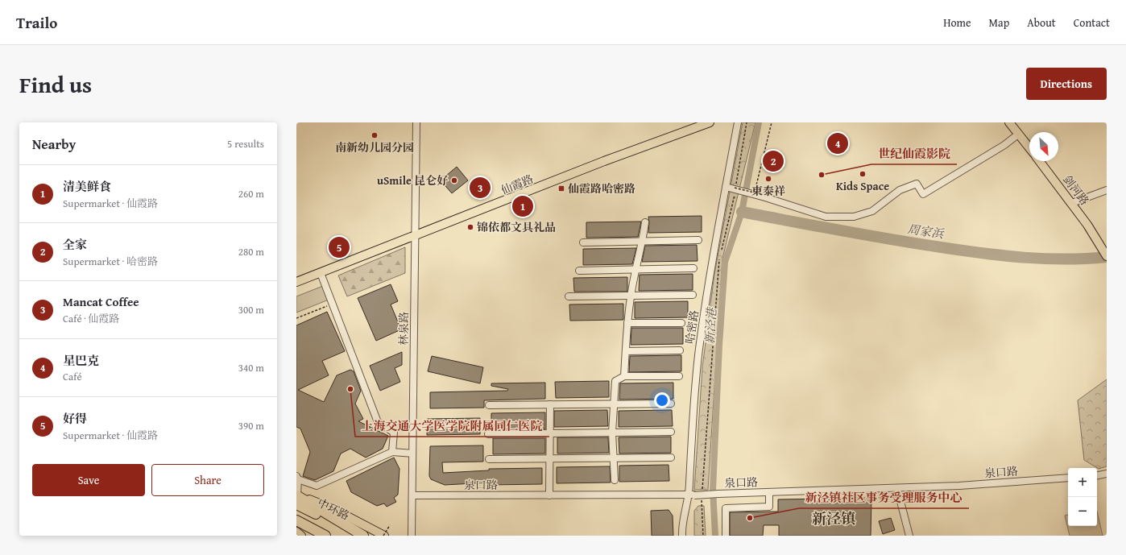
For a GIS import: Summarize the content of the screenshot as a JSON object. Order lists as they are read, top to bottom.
{
  "streets": {
    "highway": ["中环路"],
    "main road": ["仙霞路", "剑河路"],
    "street": ["哈密路", "林泉路", "泉口路"]
  },
  "crossings": [
    ["仙霞路", "林泉路"],
    ["哈密路", "泉口路"],
    ["林泉路", "泉口路"]
  ],
  "districts": ["新泾镇"],
  "water": ["周家浜", "新泾港"],
  "places": {
    "other": [
      "南新幼儿园分园",
      "Kids Space",
      "世纪仙霞影院",
      "東泰祥",
      "uSmile 昆仑好",
      "锦依都文具礼品",
      "上海交通大学医学院附属同仁医院",
      "新泾镇社区事务受理服务中心"
    ],
    "transit": ["仙霞路哈密路"]
  },
  "north": "bottom right",
  "page": {
    "header": "Trailo",
    "nav": [
      "Home",
      "Map",
      "About",
      "Contact"
    ],
    "title": "Find us",
    "buttons": [
      "Directions",
      ["Save", "Share"]
    ],
    "heading": ["Nearby", "5 results"],
    "pins": [
      "4",
      "2",
      "3",
      "1",
      "5"
    ],
    "list": [
      {
        "mark": "1",
        "name": "清美鲜食",
        "note": "Supermarket · 仙霞路",
        "value": "260 m"
      },
      {
        "mark": "2",
        "name": "全家",
        "note": "Supermarket · 哈密路",
        "value": "280 m"
      },
      {
        "mark": "3",
        "name": "Mancat Coffee",
        "note": "Café · 仙霞路",
        "value": "300 m"
      },
      {
        "mark": "4",
        "name": "星巴克",
        "note": "Café",
        "value": "340 m"
      },
      {
        "mark": "5",
        "name": "好得",
        "note": "Supermarket · 仙霞路",
        "value": "390 m"
      }
    ],
    "map_buttons": ["+", "−"]
  }
}
